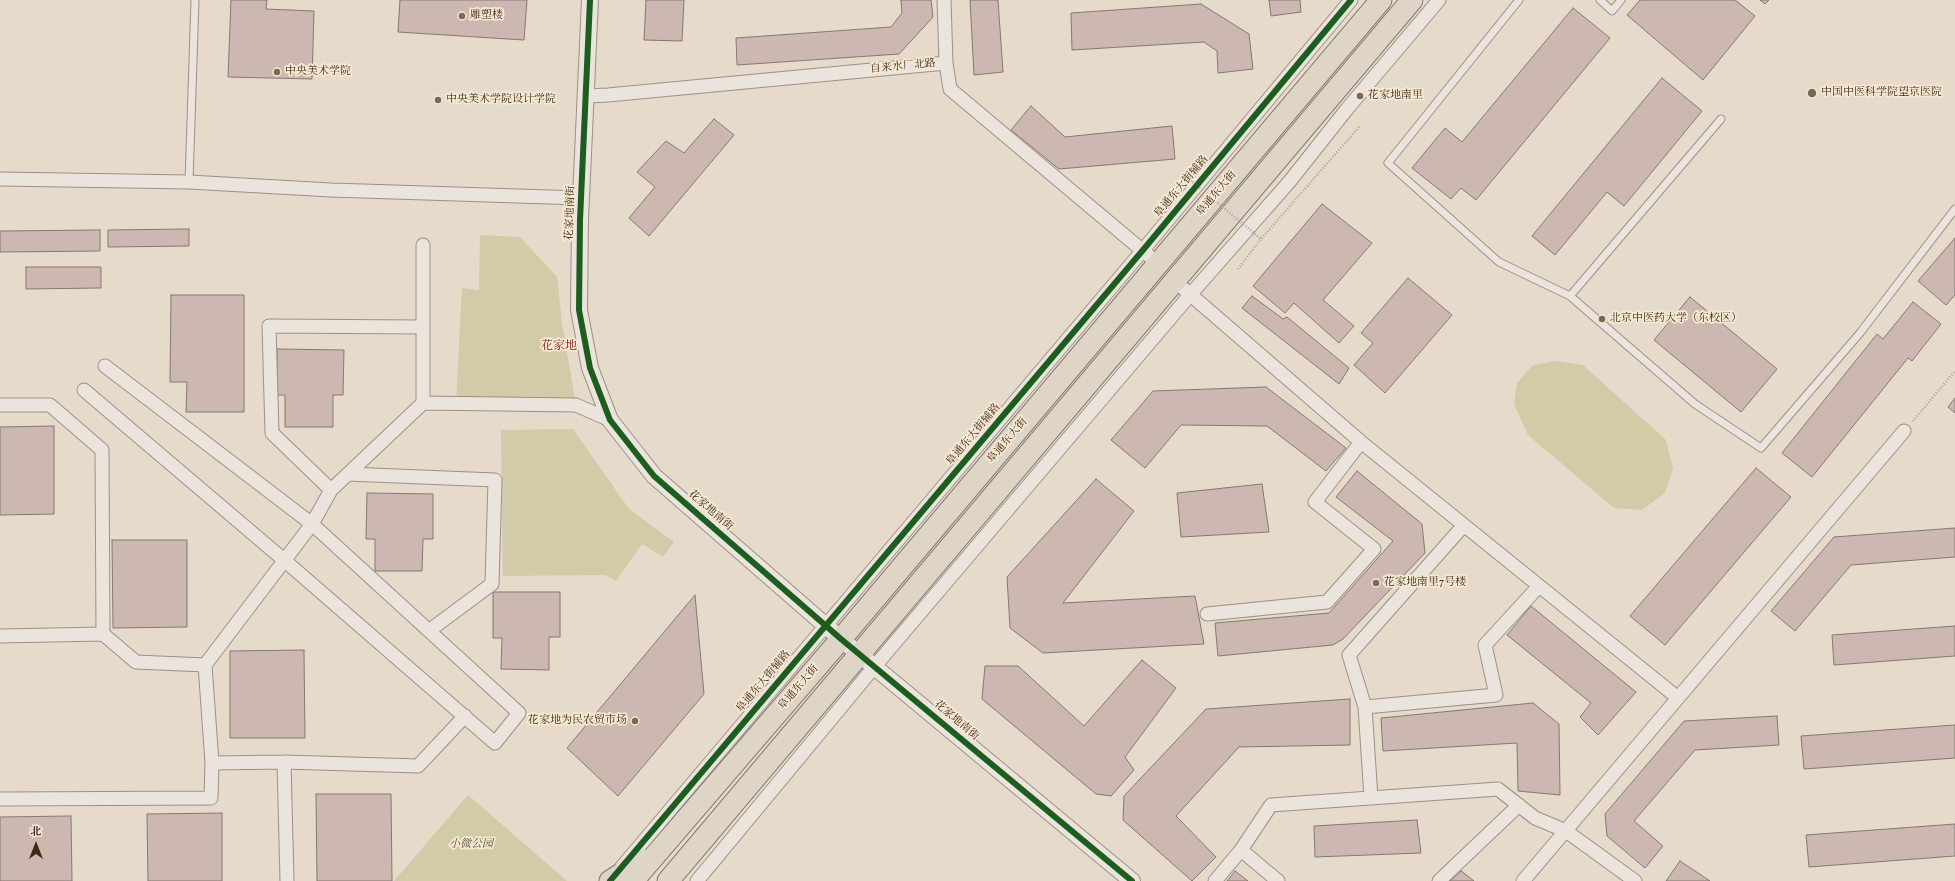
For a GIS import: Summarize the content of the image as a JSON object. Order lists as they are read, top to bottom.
{
  "streets": {
    "main road": ["阜通东大街"],
    "street": ["自来水厂北路", "阜通东大街辅路", "花家地南街"]
  },
  "crossings": [
    ["自来水厂北路", "阜通东大街辅路"],
    ["自来水厂北路", "阜通东大街"],
    ["自来水厂北路", "花家地南街"],
    ["阜通东大街辅路", "花家地南街"],
    ["阜通东大街", "花家地南街"]
  ],
  "districts": ["花家地"],
  "parks": ["小微公园"],
  "places": [
    "雕塑楼",
    "中央美术学院",
    "中国中医科学院望京医院",
    "花家地南里",
    "中央美术学院设计学院",
    "北京中医药大学（东校区）",
    "花家地南里7号楼",
    "花家地为民农贸市场"
  ],
  "north": "top"
}
